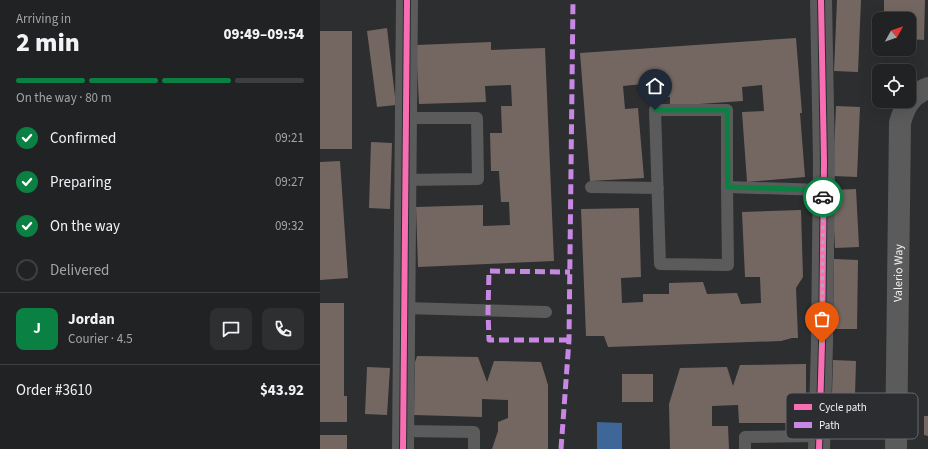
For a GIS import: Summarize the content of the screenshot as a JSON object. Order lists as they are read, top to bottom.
{
  "streets": {
    "street": ["Valerio Way"]
  },
  "legend": ["Cycle path", "Path"],
  "north": "top right",
  "page": {
    "heading": ["2 min", "Arriving in", "09:49–09:54"],
    "panel": [
      "Jordan",
      "Courier · 4.5",
      "Order #3610",
      "$43.92"
    ],
    "bar": "On the way · 80 m",
    "list": [
      ["Confirmed", "09:21"],
      ["Preparing", "09:27"],
      ["On the way", "09:32"],
      "Delivered"
    ],
    "round": "J"
  }
}
